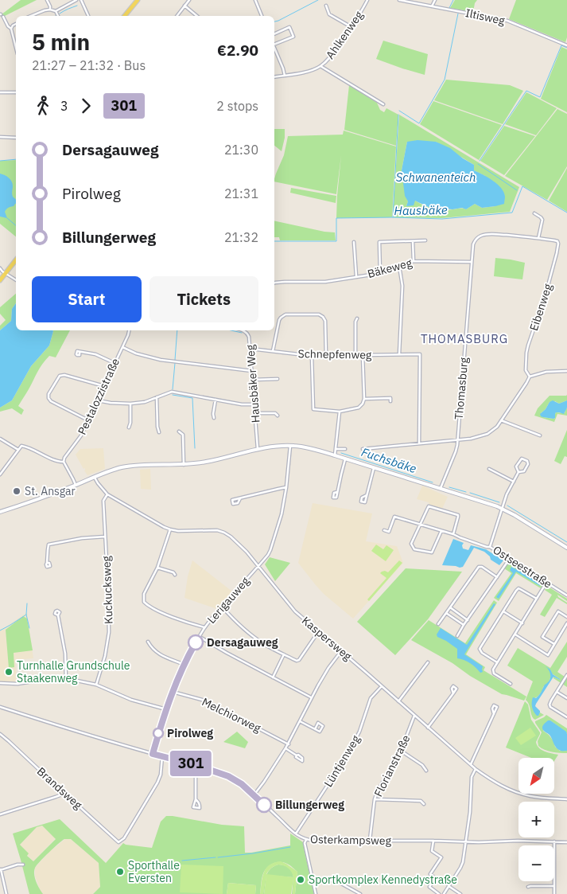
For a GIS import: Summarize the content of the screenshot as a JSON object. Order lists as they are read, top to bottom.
{
  "streets": {
    "street": [
      "Iltisweg",
      "Ahlkenweg",
      "Bäkeweg",
      "Eibenweg",
      "Schnepfenweg",
      "Hausbäker Weg",
      "Thomasburg",
      "Pestalozzistraße",
      "Ostseestraße",
      "Kuckucksweg",
      "Lerigauweg",
      "Kaspersweg",
      "Melchiorweg",
      "Lüntjenweg",
      "Florianstraße",
      "Brandsweg",
      "Osterkampsweg"
    ]
  },
  "crossings": [
    ["Bäkeweg", "Thomasburg"],
    ["Eibenweg", "Thomasburg"],
    ["Schnepfenweg", "Hausbäker Weg"],
    ["Kuckucksweg", "Kaspersweg"],
    ["Lerigauweg", "Kaspersweg"],
    ["Lerigauweg", "Melchiorweg"],
    ["Lerigauweg", "Osterkampsweg"],
    ["Kaspersweg", "Lüntjenweg"],
    ["Kaspersweg", "Florianstraße"],
    ["Lüntjenweg", "Osterkampsweg"],
    ["Florianstraße", "Osterkampsweg"],
    ["Brandsweg", "Osterkampsweg"]
  ],
  "districts": ["THOMASBURG"],
  "water": ["Schwanenteich", "Hausbäke", "Fuchsbäke"],
  "places": [
    "St. Ansgar",
    "Dersagauweg",
    "Turnhalle Grundschule Staakenweg",
    "Pirolweg",
    "Billungerweg",
    "Sporthalle Eversten",
    "Sportkomplex Kennedystraße"
  ],
  "lines": ["bus line 301"],
  "north": "bottom left",
  "page": {
    "on_map": "301",
    "heading": ["5 min", "21:27 – 21:32 · Bus", "€2.90"],
    "legs": ["3", "301", "2 stops"],
    "list": [
      {
        "name": "Dersagauweg",
        "value": "21:30"
      },
      {
        "name": "Pirolweg",
        "value": "21:31"
      },
      {
        "name": "Billungerweg",
        "value": "21:32"
      }
    ],
    "buttons": ["Start", "Tickets"],
    "map_buttons": ["+", "−"]
  }
}
